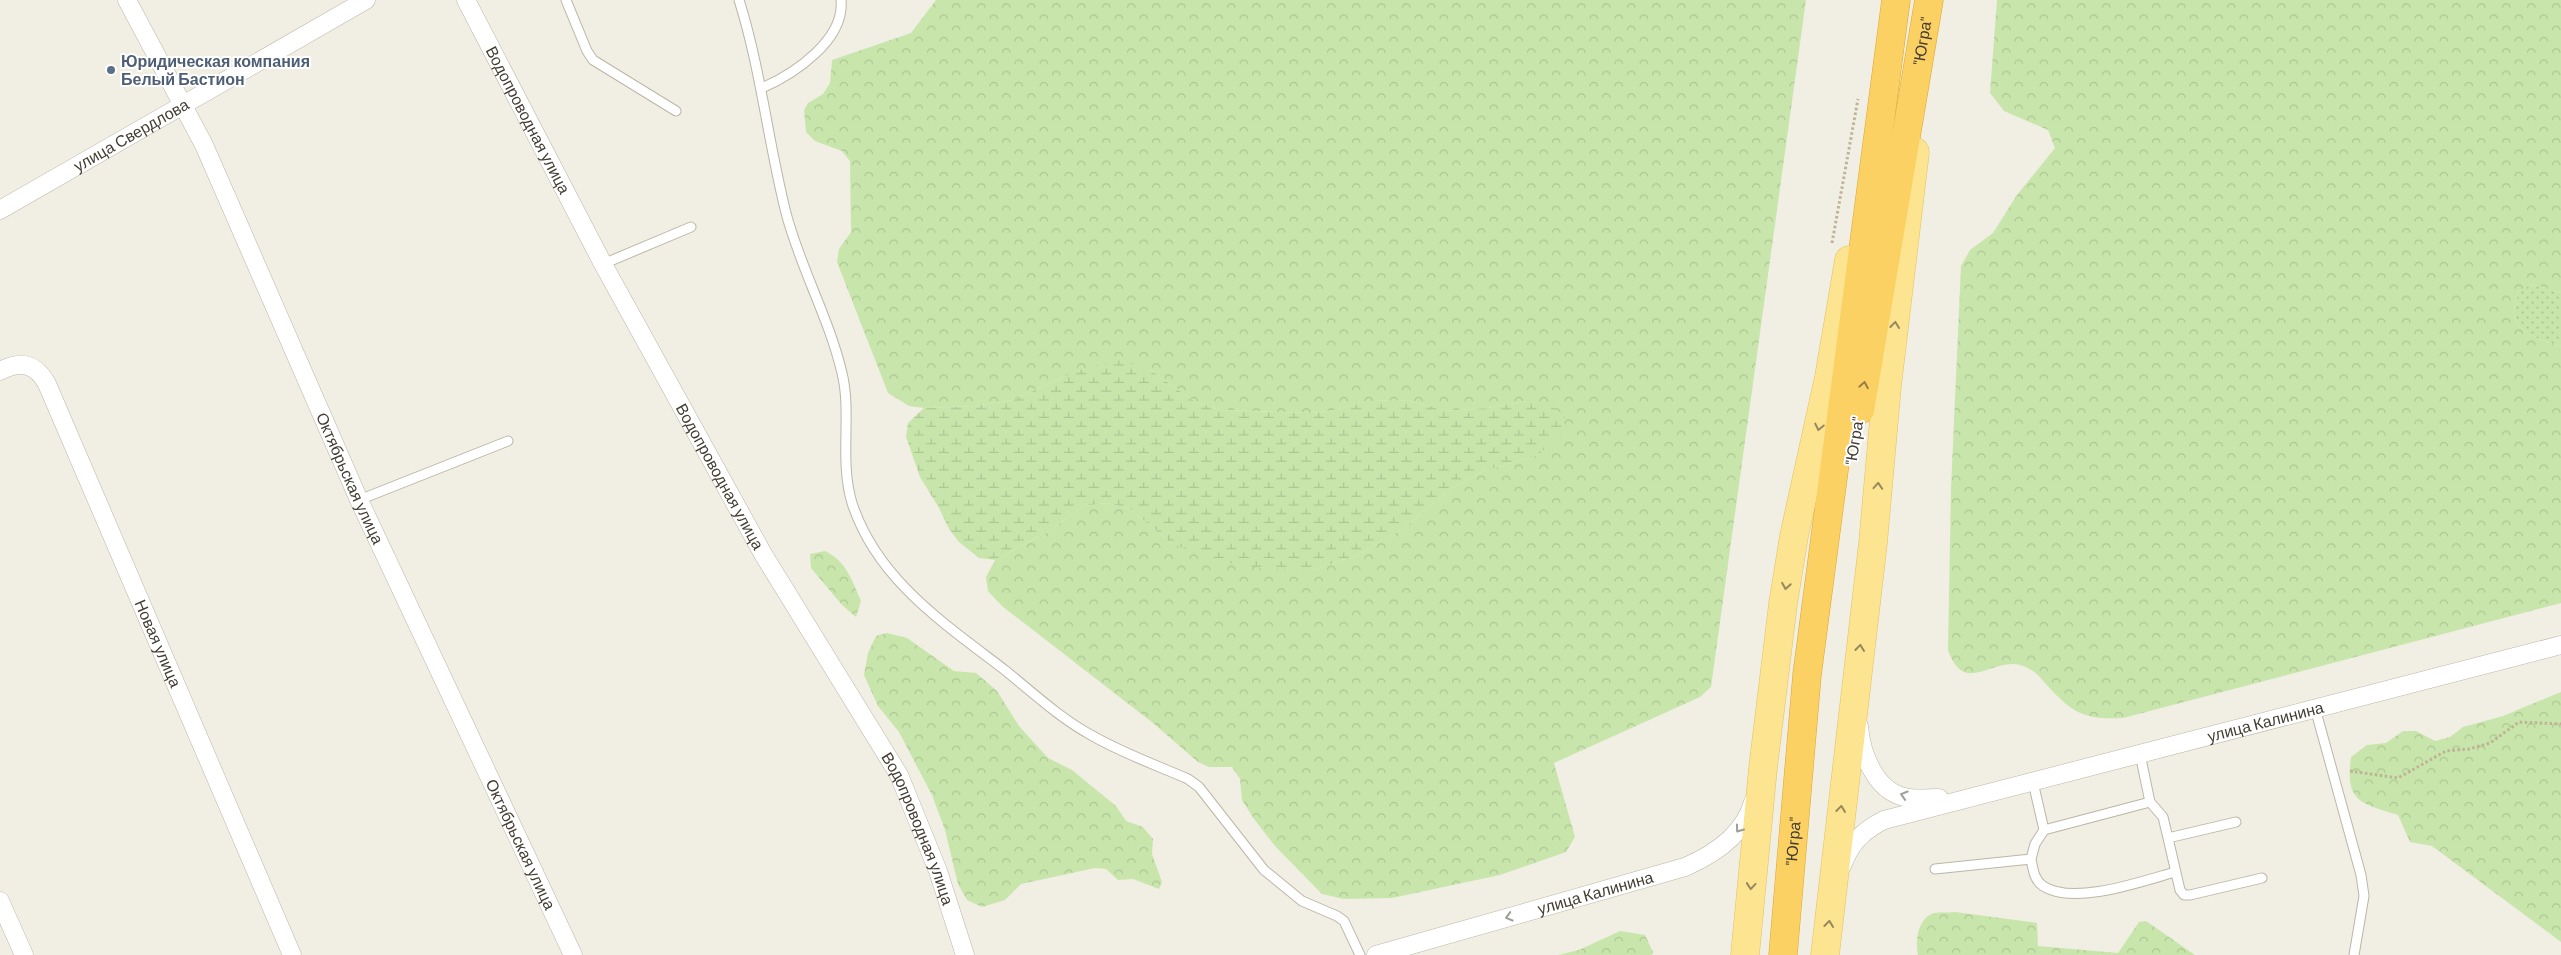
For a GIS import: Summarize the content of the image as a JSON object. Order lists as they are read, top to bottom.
{
  "streets": {
    "highway": ["\"Югра\""],
    "street": [
      "Водопроводная улица",
      "улица Свердлова",
      "Октябрьская улица",
      "Новая улица",
      "улица Калинина"
    ]
  },
  "crossings": [
    ["улица Свердлова", "Октябрьская улица"]
  ],
  "one_way": ["улица Калинина"],
  "places": ["Юридическая компания Белый Бастион"]
}
